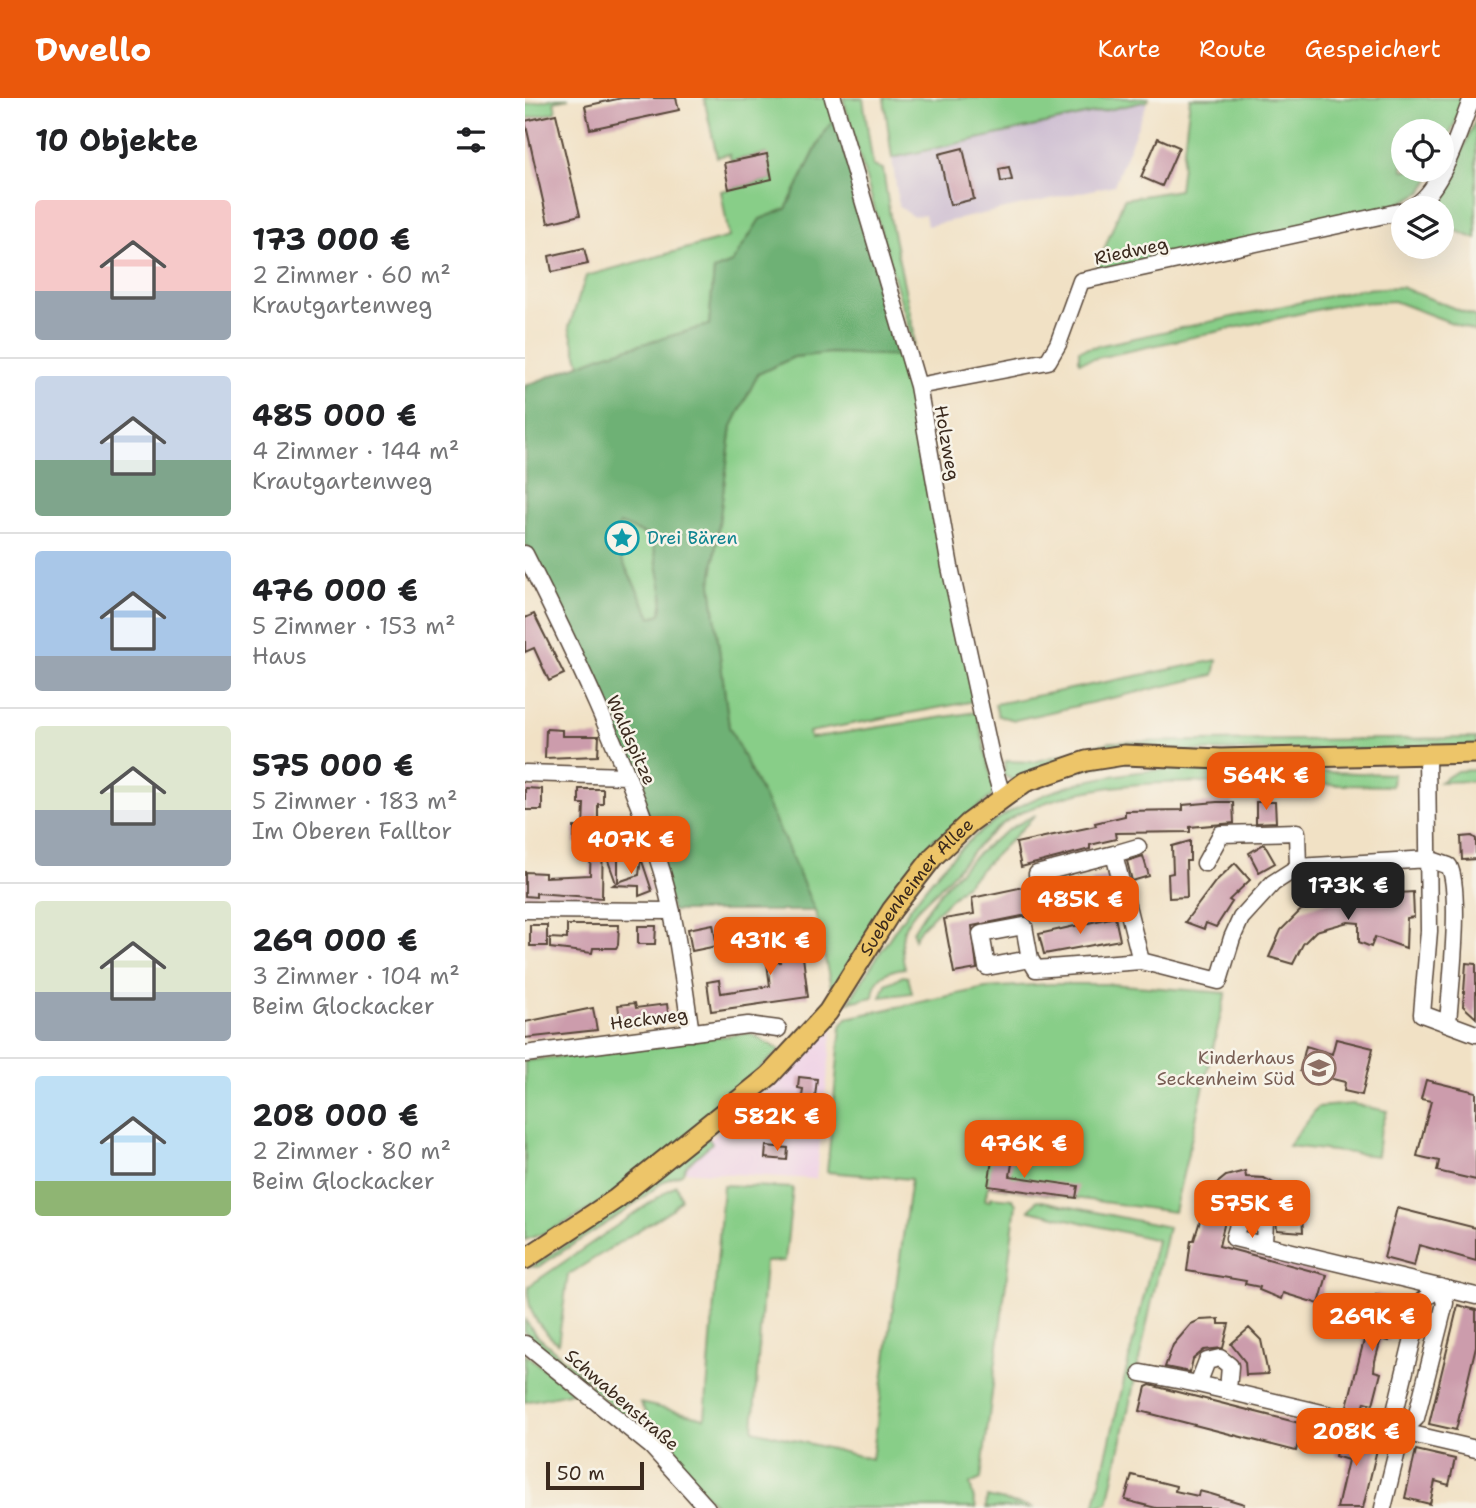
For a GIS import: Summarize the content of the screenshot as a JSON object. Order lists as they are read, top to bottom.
{
  "streets": {
    "main road": ["Suebenheimer Allee"],
    "street": [
      "Riedweg",
      "Holzweg",
      "Waldspitze",
      "Heckweg",
      "Schwabenstraße"
    ]
  },
  "crossings": [
    ["Riedweg", "Holzweg"],
    ["Holzweg", "Suebenheimer Allee"],
    ["Waldspitze", "Heckweg"]
  ],
  "places": {
    "place": ["Drei Bären"],
    "school or university": ["Kinderhaus Seckenheim Süd"]
  },
  "scale_bar": "50 m",
  "page": {
    "header": "Dwello",
    "nav": ["Karte", "Route", "Gespeichert"],
    "heading": "10 Objekte",
    "list": [
      {
        "name": "173 000 €",
        "note": "2 Zimmer · 60 m² · Krautgartenweg"
      },
      {
        "name": "485 000 €",
        "note": "4 Zimmer · 144 m² · Krautgartenweg"
      },
      {
        "name": "476 000 €",
        "note": "5 Zimmer · 153 m² · Haus"
      },
      {
        "name": "575 000 €",
        "note": "5 Zimmer · 183 m² · Im Oberen Falltor"
      },
      {
        "name": "269 000 €",
        "note": "3 Zimmer · 104 m² · Beim Glockacker"
      },
      {
        "name": "208 000 €",
        "note": "2 Zimmer · 80 m² · Beim Glockacker"
      }
    ],
    "price": [
      "564K €",
      "407K €",
      "173K €",
      "485K €",
      "431K €",
      "582K €",
      "476K €",
      "575K €",
      "269K €",
      "208K €"
    ],
    "scale": "50 m"
  }
}
